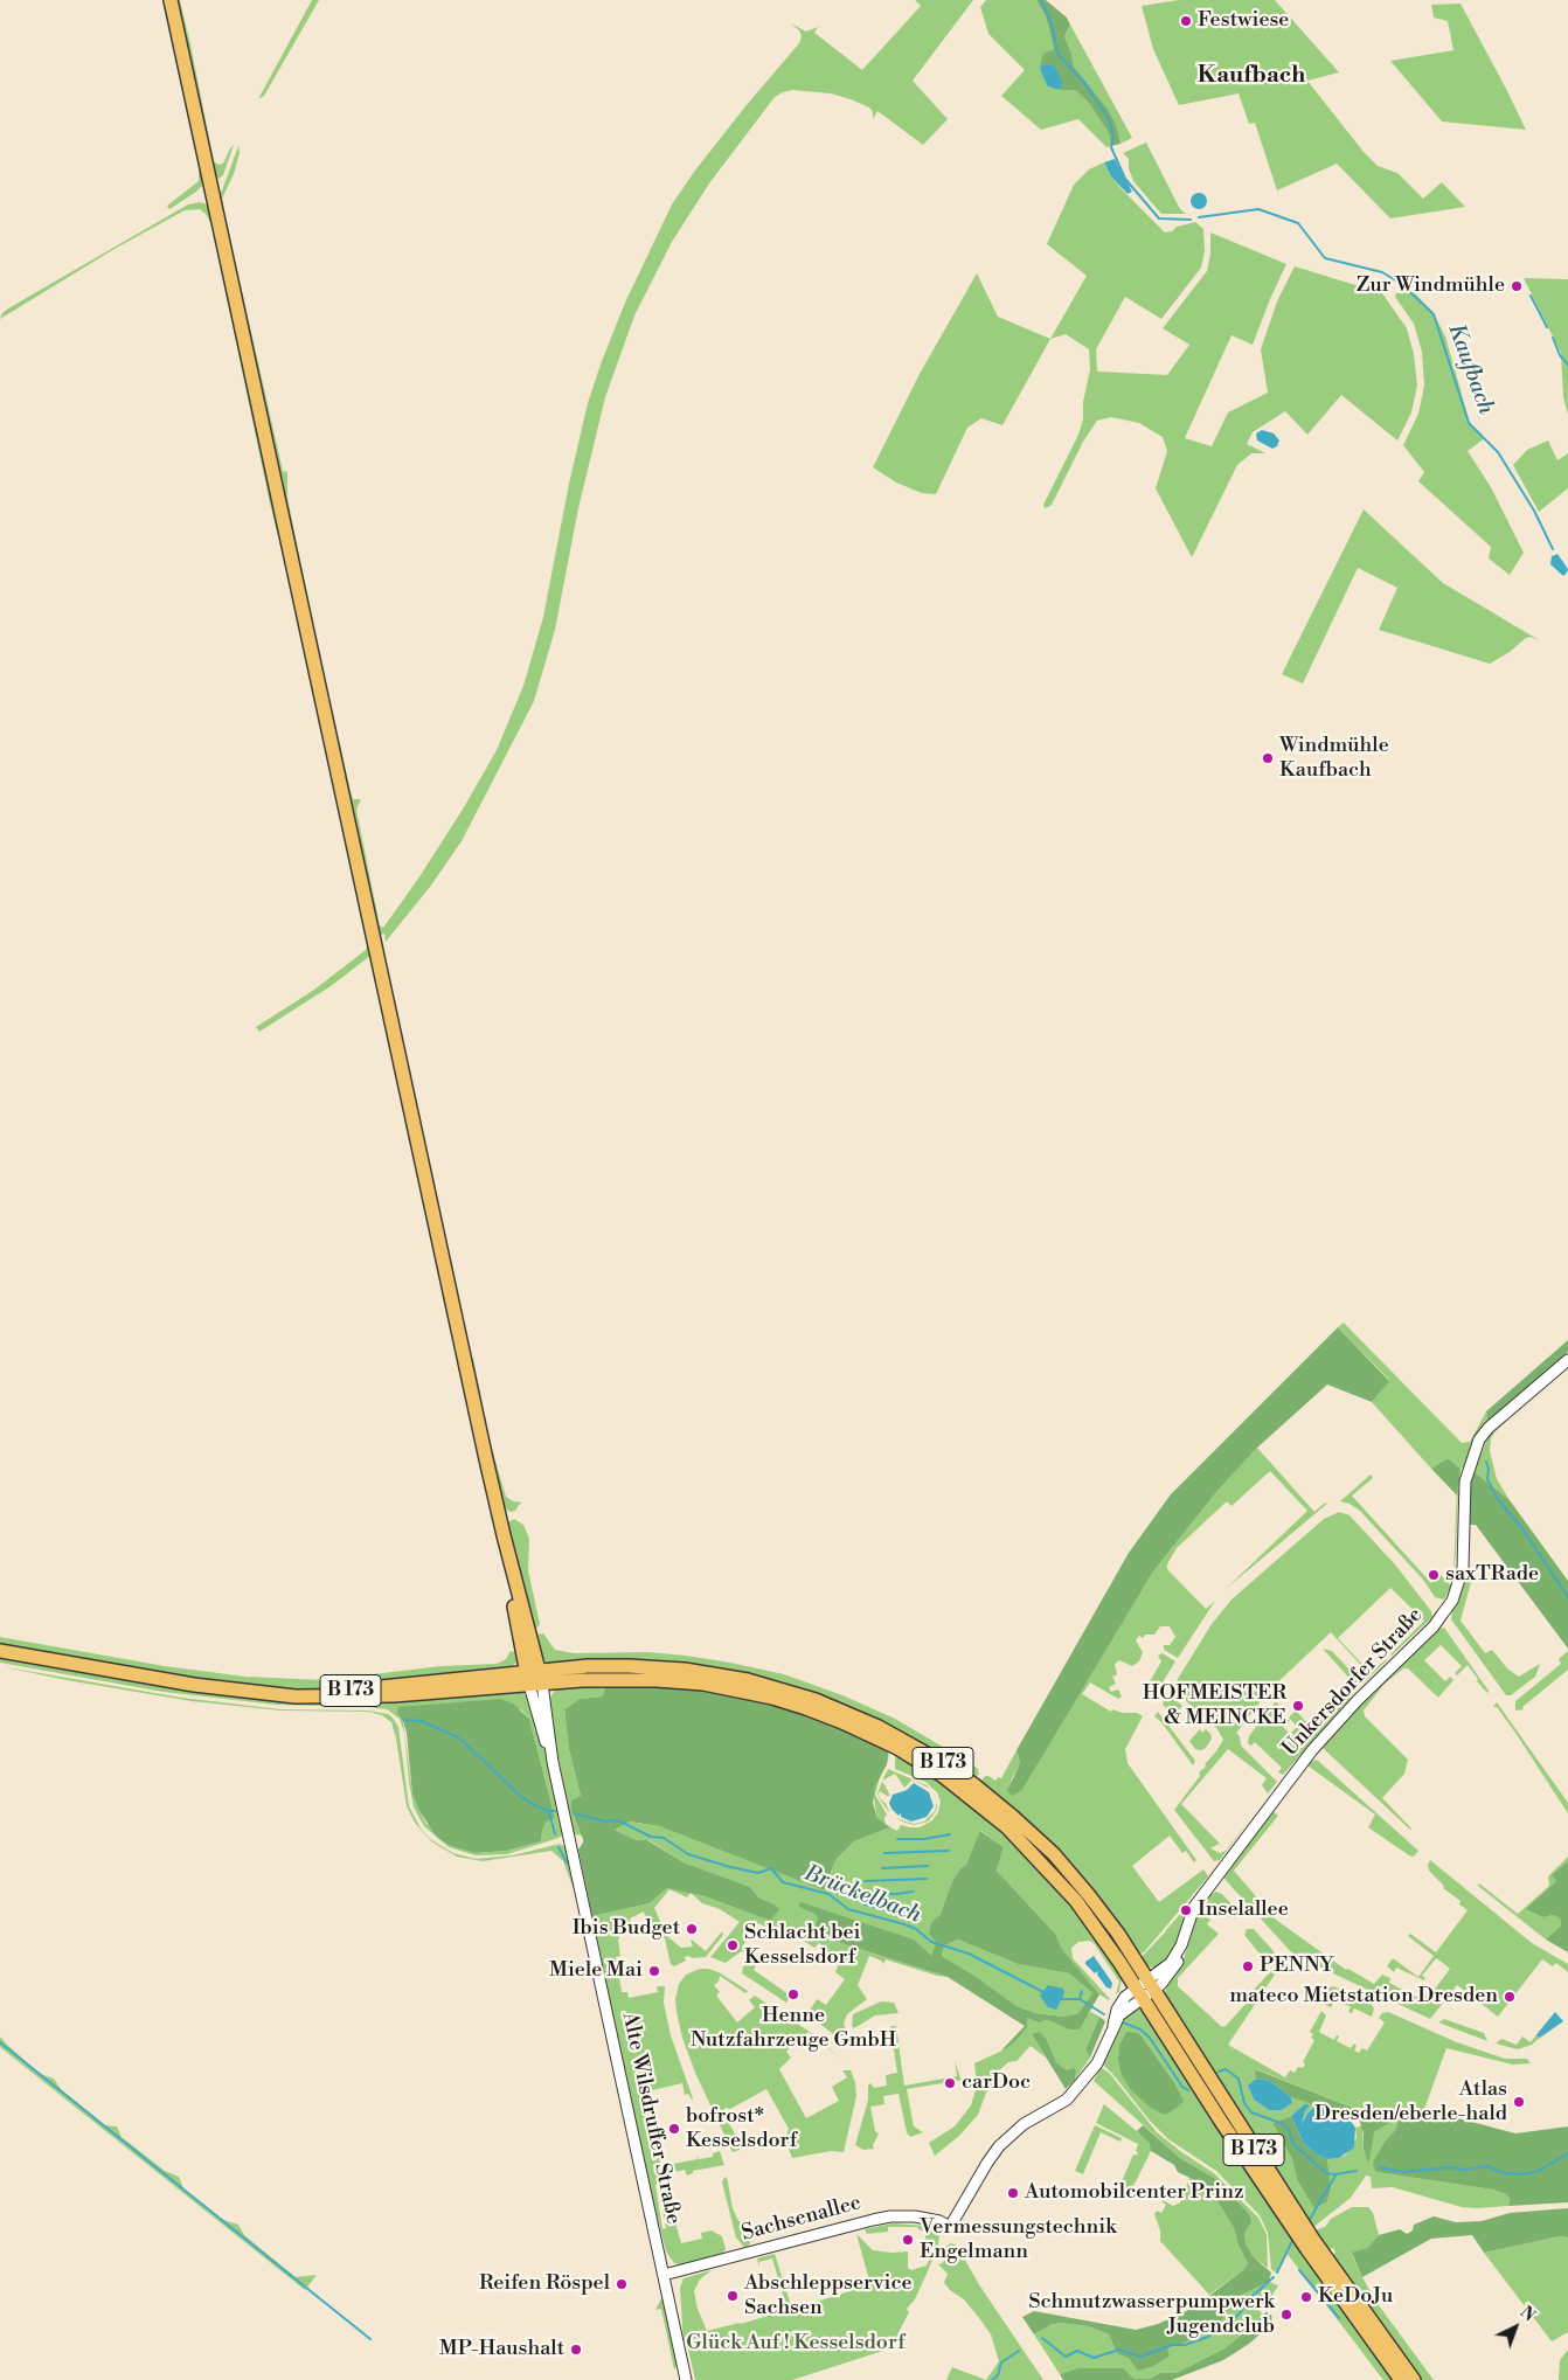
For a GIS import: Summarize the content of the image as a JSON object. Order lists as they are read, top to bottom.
{
  "streets": {
    "main road": ["B 173"],
    "street": ["Unkersdorfer Straße", "Alte Wilsdruffer Straße", "Sachsenallee"]
  },
  "crossings": [
    ["Unkersdorfer Straße", "B 173"],
    ["Unkersdorfer Straße", "Sachsenallee"],
    ["B 173", "Alte Wilsdruffer Straße"],
    ["Alte Wilsdruffer Straße", "Sachsenallee"]
  ],
  "districts": ["Kaufbach"],
  "water": ["Kaufbach", "Brückelbach"],
  "parks": ["Glück Auf ! Kesselsdorf"],
  "places": [
    "Festwiese",
    "Zur Windmühle",
    "Windmühle Kaufbach",
    "saxTRade",
    "HOFMEISTER & MEINCKE",
    "Inselallee",
    "Ibis Budget",
    "Schlacht bei Kesselsdorf",
    "PENNY",
    "Miele Mai",
    "Henne Nutzfahrzeuge GmbH",
    "mateco Mietstation Dresden",
    "carDoc",
    "Atlas Dresden/eberle-hald",
    "bofrost* Kesselsdorf",
    "Automobilcenter Prinz",
    "Vermessungstechnik Engelmann",
    "Reifen Röspel",
    "Abschleppservice Sachsen",
    "KeDoJu",
    "Schmutzwasserpumpwerk Jugendclub",
    "MP-Haushalt"
  ],
  "north": "top right"
}
